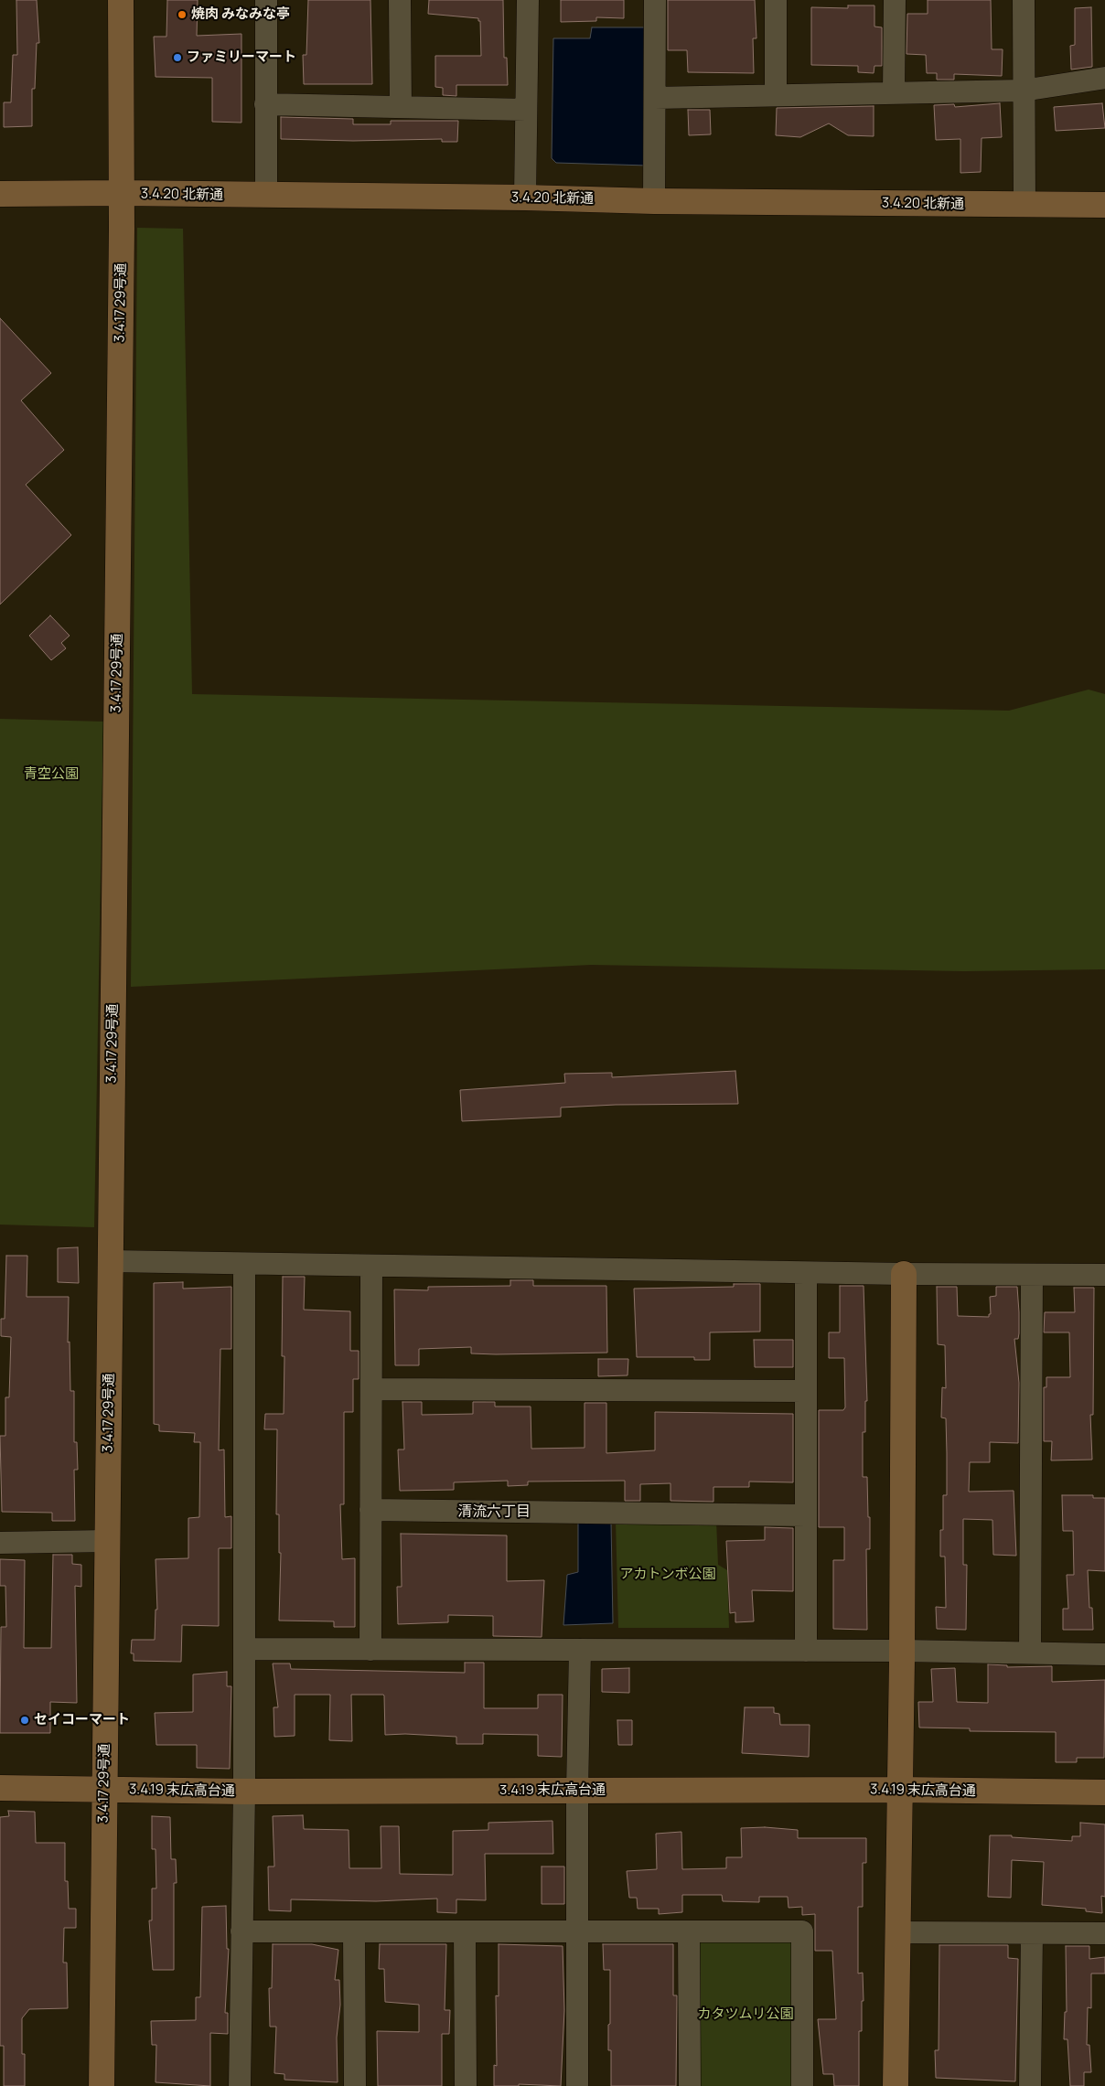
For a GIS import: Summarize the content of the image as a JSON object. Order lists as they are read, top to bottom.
{
  "streets": {
    "street": ["3.4.20 北新通", "3.4.17 29号通", "3.4.19 末広高台通"]
  },
  "crossings": [
    ["3.4.20 北新通", "3.4.17 29号通"],
    ["3.4.17 29号通", "3.4.19 末広高台通"]
  ],
  "districts": ["清流六丁目"],
  "parks": ["青空公園", "アカトンボ公園", "カタツムリ公園"],
  "places": ["焼肉 みなみな亭", "ファミリーマート", "セイコーマート"]
}
